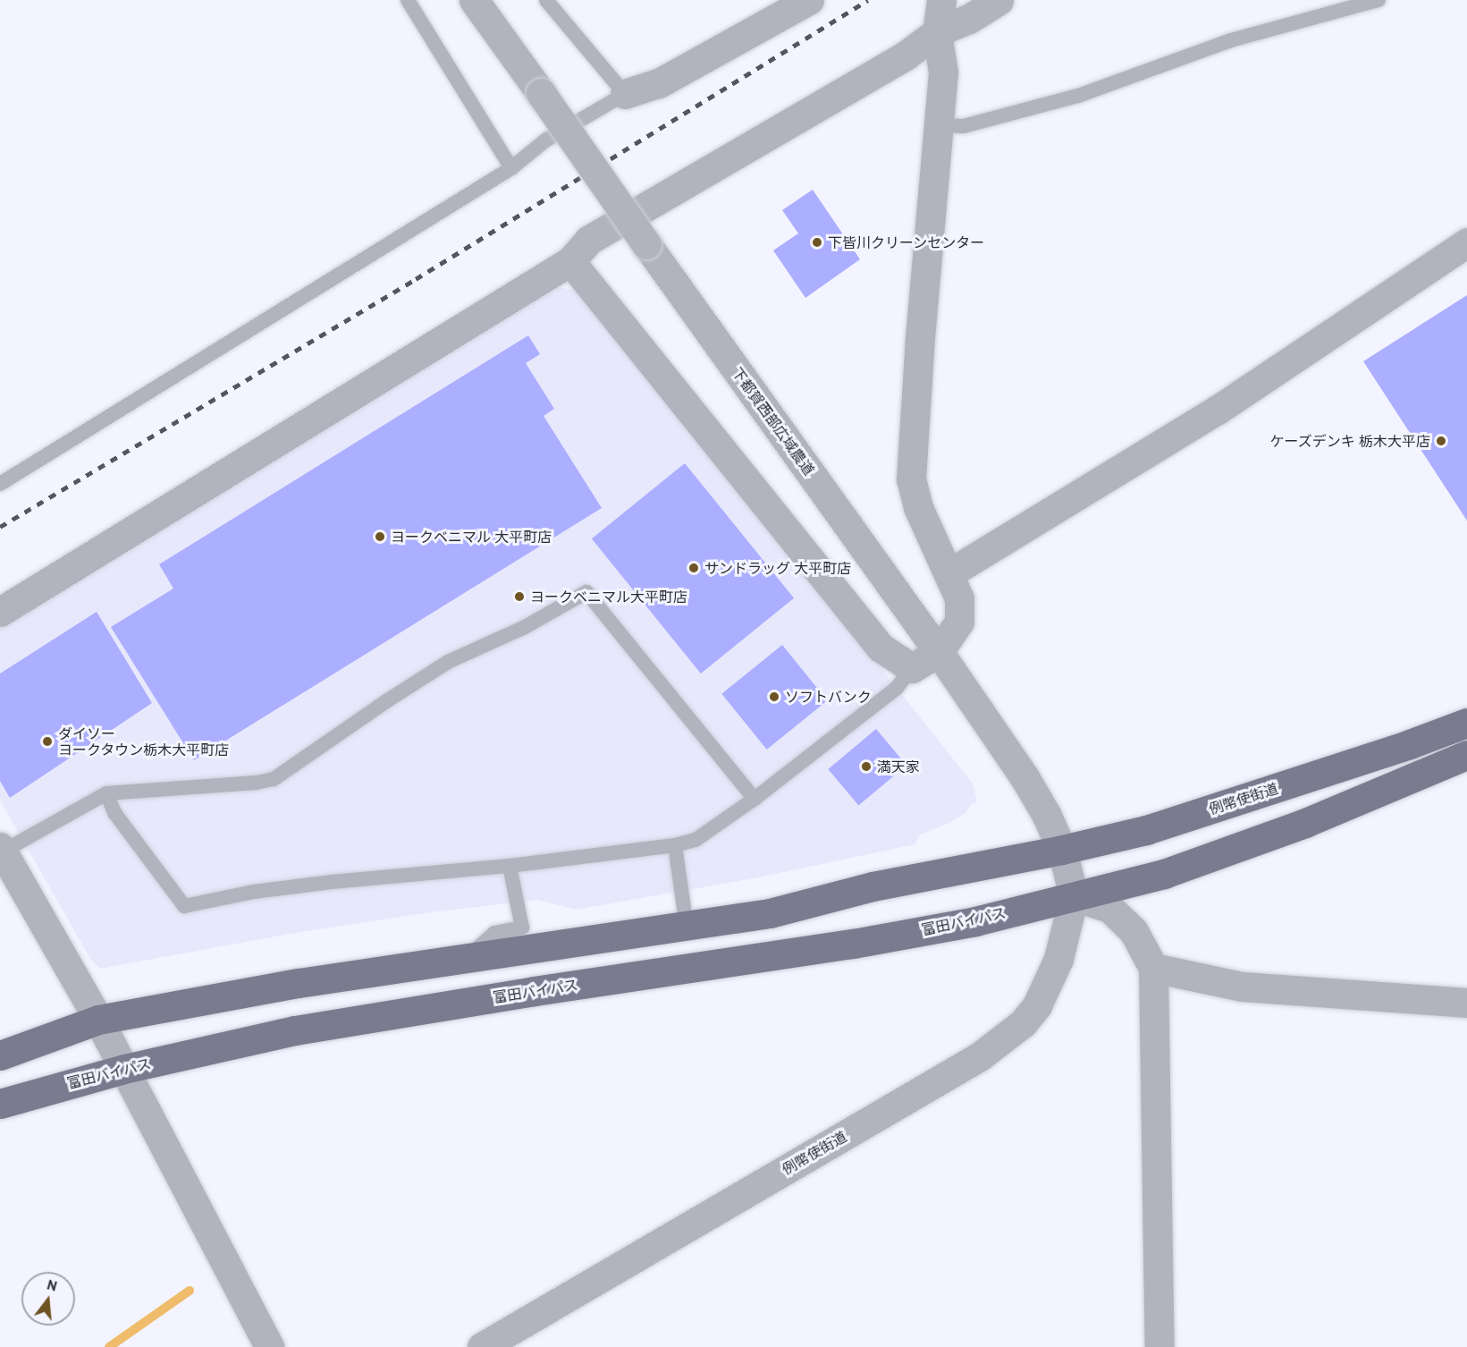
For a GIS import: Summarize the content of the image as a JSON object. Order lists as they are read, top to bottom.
{
  "streets": {
    "main road": ["例幣使街道", "富田バイパス"],
    "street": ["下都賀西部広域農道"]
  },
  "crossings": [
    ["下都賀西部広域農道", "例幣使街道"],
    ["例幣使街道", "富田バイパス"]
  ],
  "places": [
    "下皆川クリーンセンター",
    "ケーズデンキ 栃木大平店",
    "ヨークベニマル 大平町店",
    "サンドラッグ 大平町店",
    "ヨークベニマル大平町店",
    "ソフトバンク",
    "ダイソー ヨークタウン栃木大平町店",
    "満天家"
  ],
  "north": "top"
}
